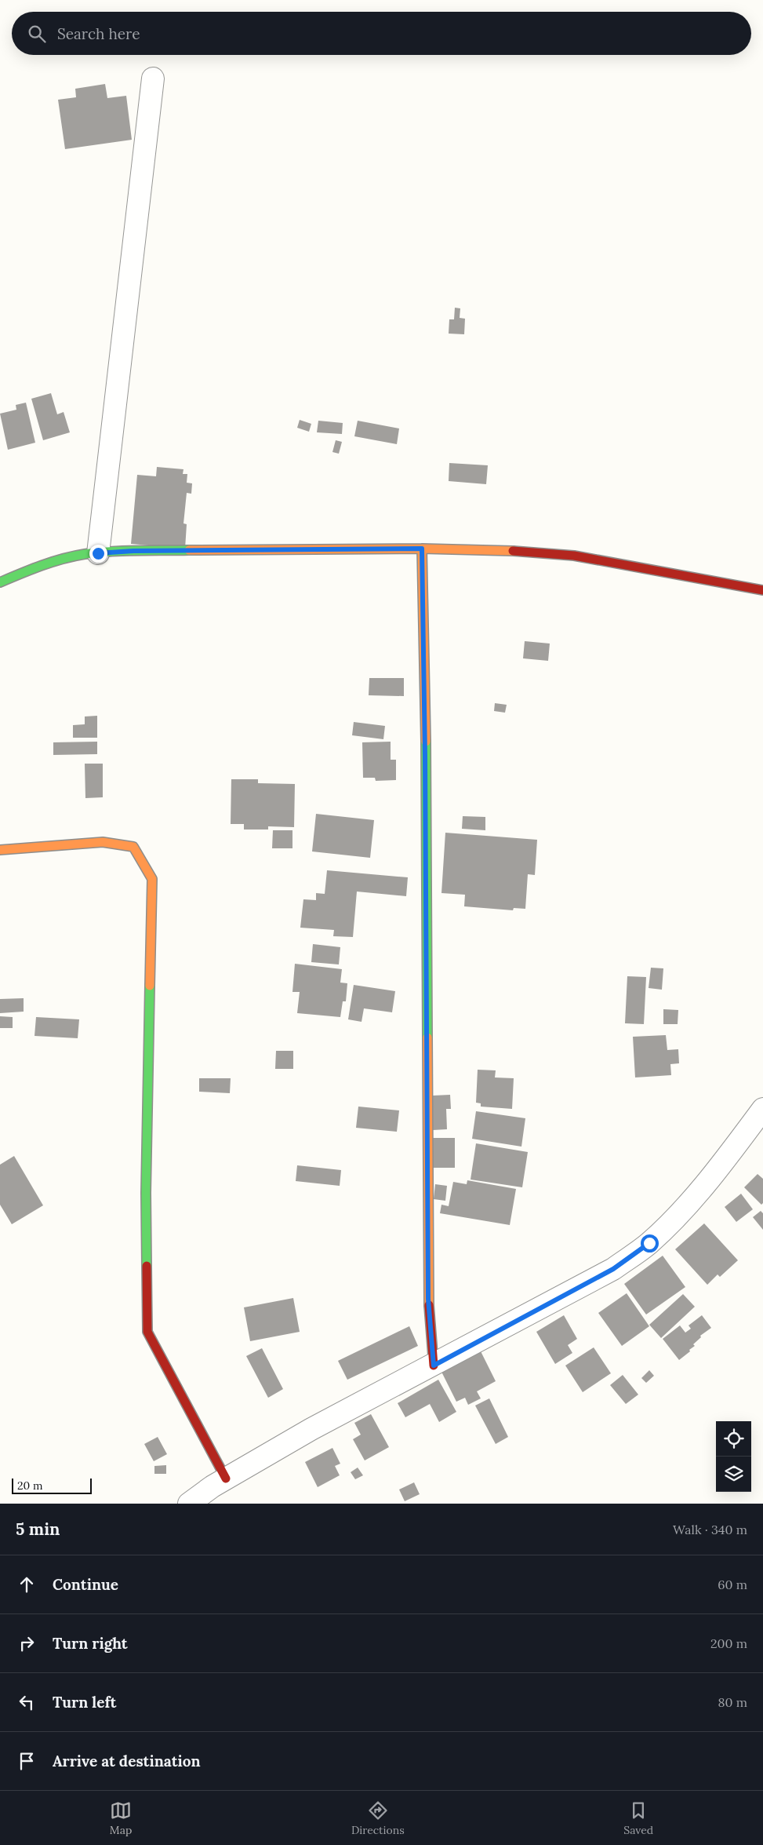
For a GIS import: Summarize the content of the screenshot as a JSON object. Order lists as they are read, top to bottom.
{
  "scale_bar": "20 m",
  "page": {
    "search": "Search here",
    "scale": "20 m",
    "heading": ["5 min", "Walk · 340 m"],
    "list": [
      ["Continue", "60 m"],
      ["Turn right", "200 m"],
      ["Turn left", "80 m"],
      "Arrive at destination"
    ],
    "nav": ["Map", "Directions", "Saved"]
  }
}
